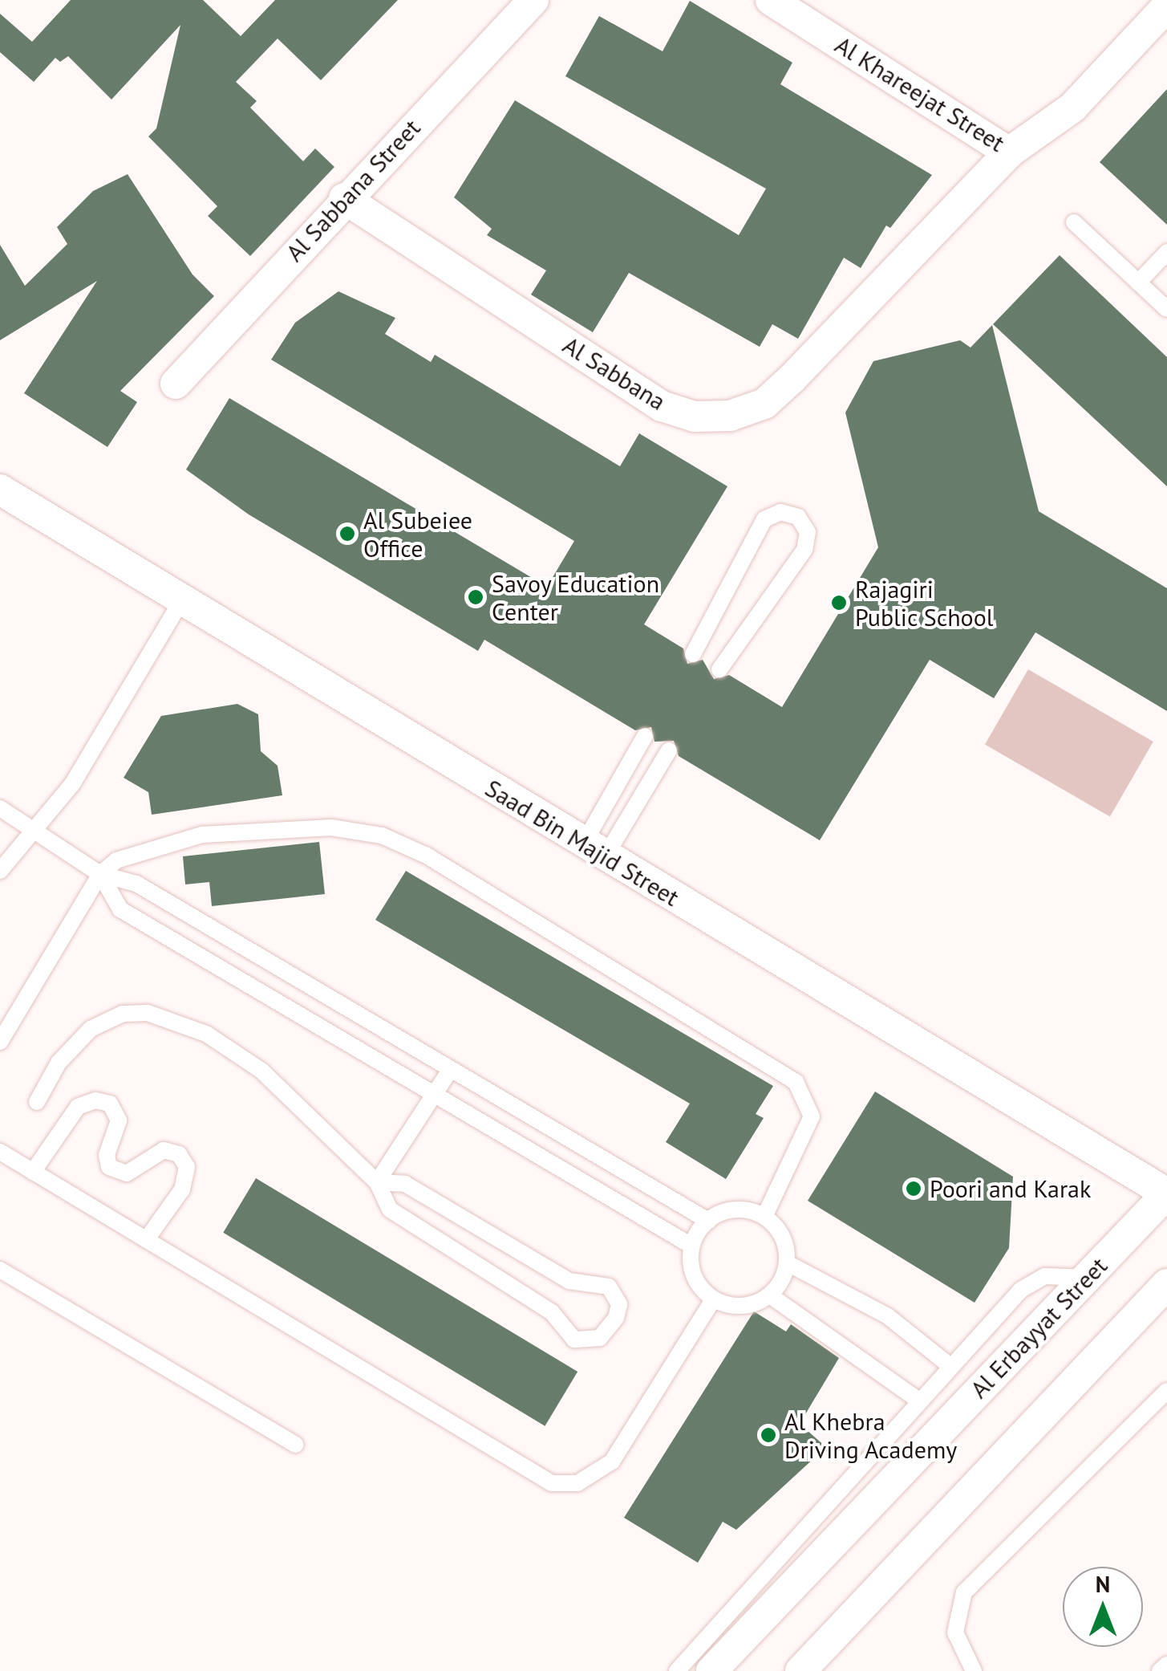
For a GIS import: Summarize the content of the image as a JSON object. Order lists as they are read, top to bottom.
{
  "streets": {
    "street": [
      "Al Khareejat Street",
      "Al Sabbana Street",
      "Al Sabbana",
      "Saad Bin Majid Street",
      "Al Erbayyat Street"
    ]
  },
  "crossings": [
    ["Al Khareejat Street", "Al Sabbana"],
    ["Al Sabbana Street", "Al Sabbana"],
    ["Saad Bin Majid Street", "Al Erbayyat Street"]
  ],
  "places": [
    "Al Subeiee Office",
    "Savoy Education Center",
    "Rajagiri Public School",
    "Poori and Karak",
    "Al Khebra Driving Academy"
  ],
  "north": "top"
}
